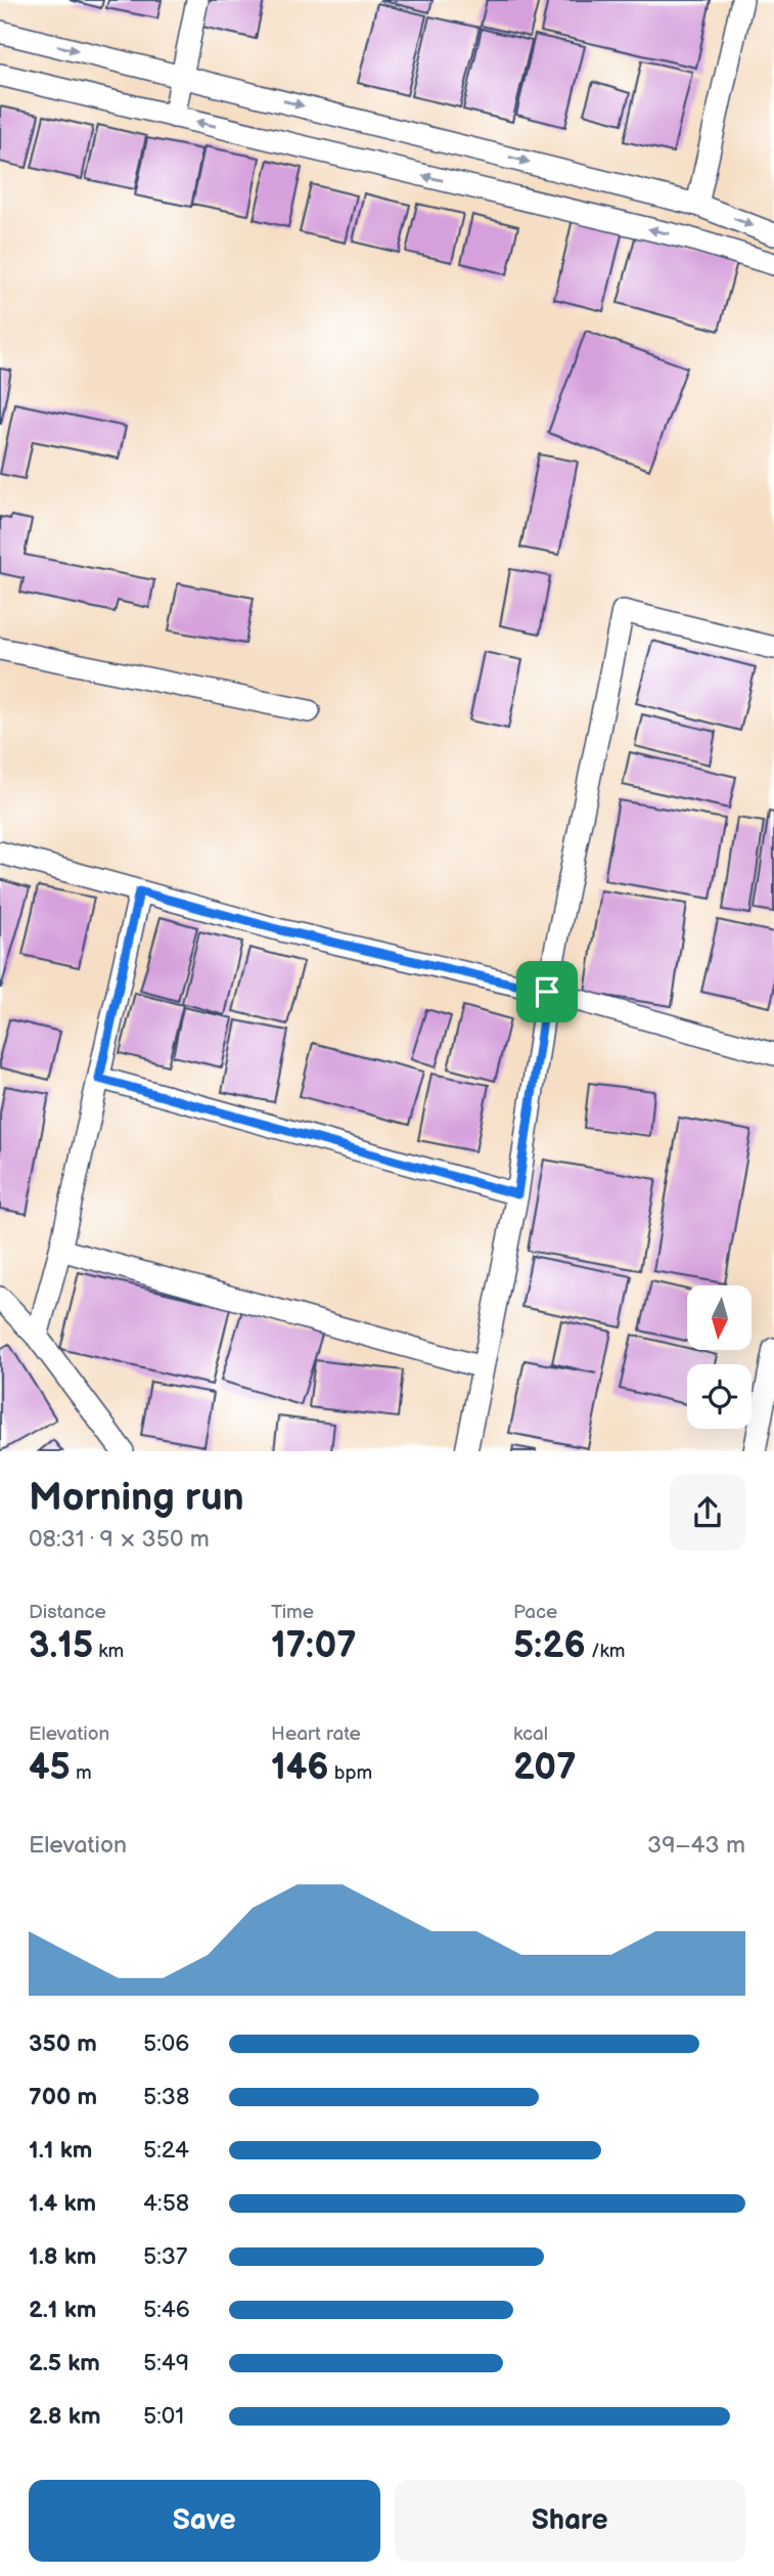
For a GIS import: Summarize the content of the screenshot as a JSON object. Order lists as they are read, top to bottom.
{
  "north": "bottom",
  "page": {
    "heading": ["Morning run", "08:31 · 9 × 350 m"],
    "stats": [
      ["Distance", "3.15 km"],
      ["Time", "17:07"],
      ["Pace", "5:26 /km"],
      ["Elevation", "45 m"],
      ["Heart rate", "146 bpm"],
      ["kcal", "207"]
    ],
    "chart": ["Elevation", "39–43 m"],
    "list": [
      {
        "name": "350 m",
        "note": "5:06"
      },
      {
        "name": "700 m",
        "note": "5:38"
      },
      {
        "name": "1.1 km",
        "note": "5:24"
      },
      {
        "name": "1.4 km",
        "note": "4:58"
      },
      {
        "name": "1.8 km",
        "note": "5:37"
      },
      {
        "name": "2.1 km",
        "note": "5:46"
      },
      {
        "name": "2.5 km",
        "note": "5:49"
      },
      {
        "name": "2.8 km",
        "note": "5:01"
      }
    ],
    "buttons": ["Save", "Share"]
  }
}
